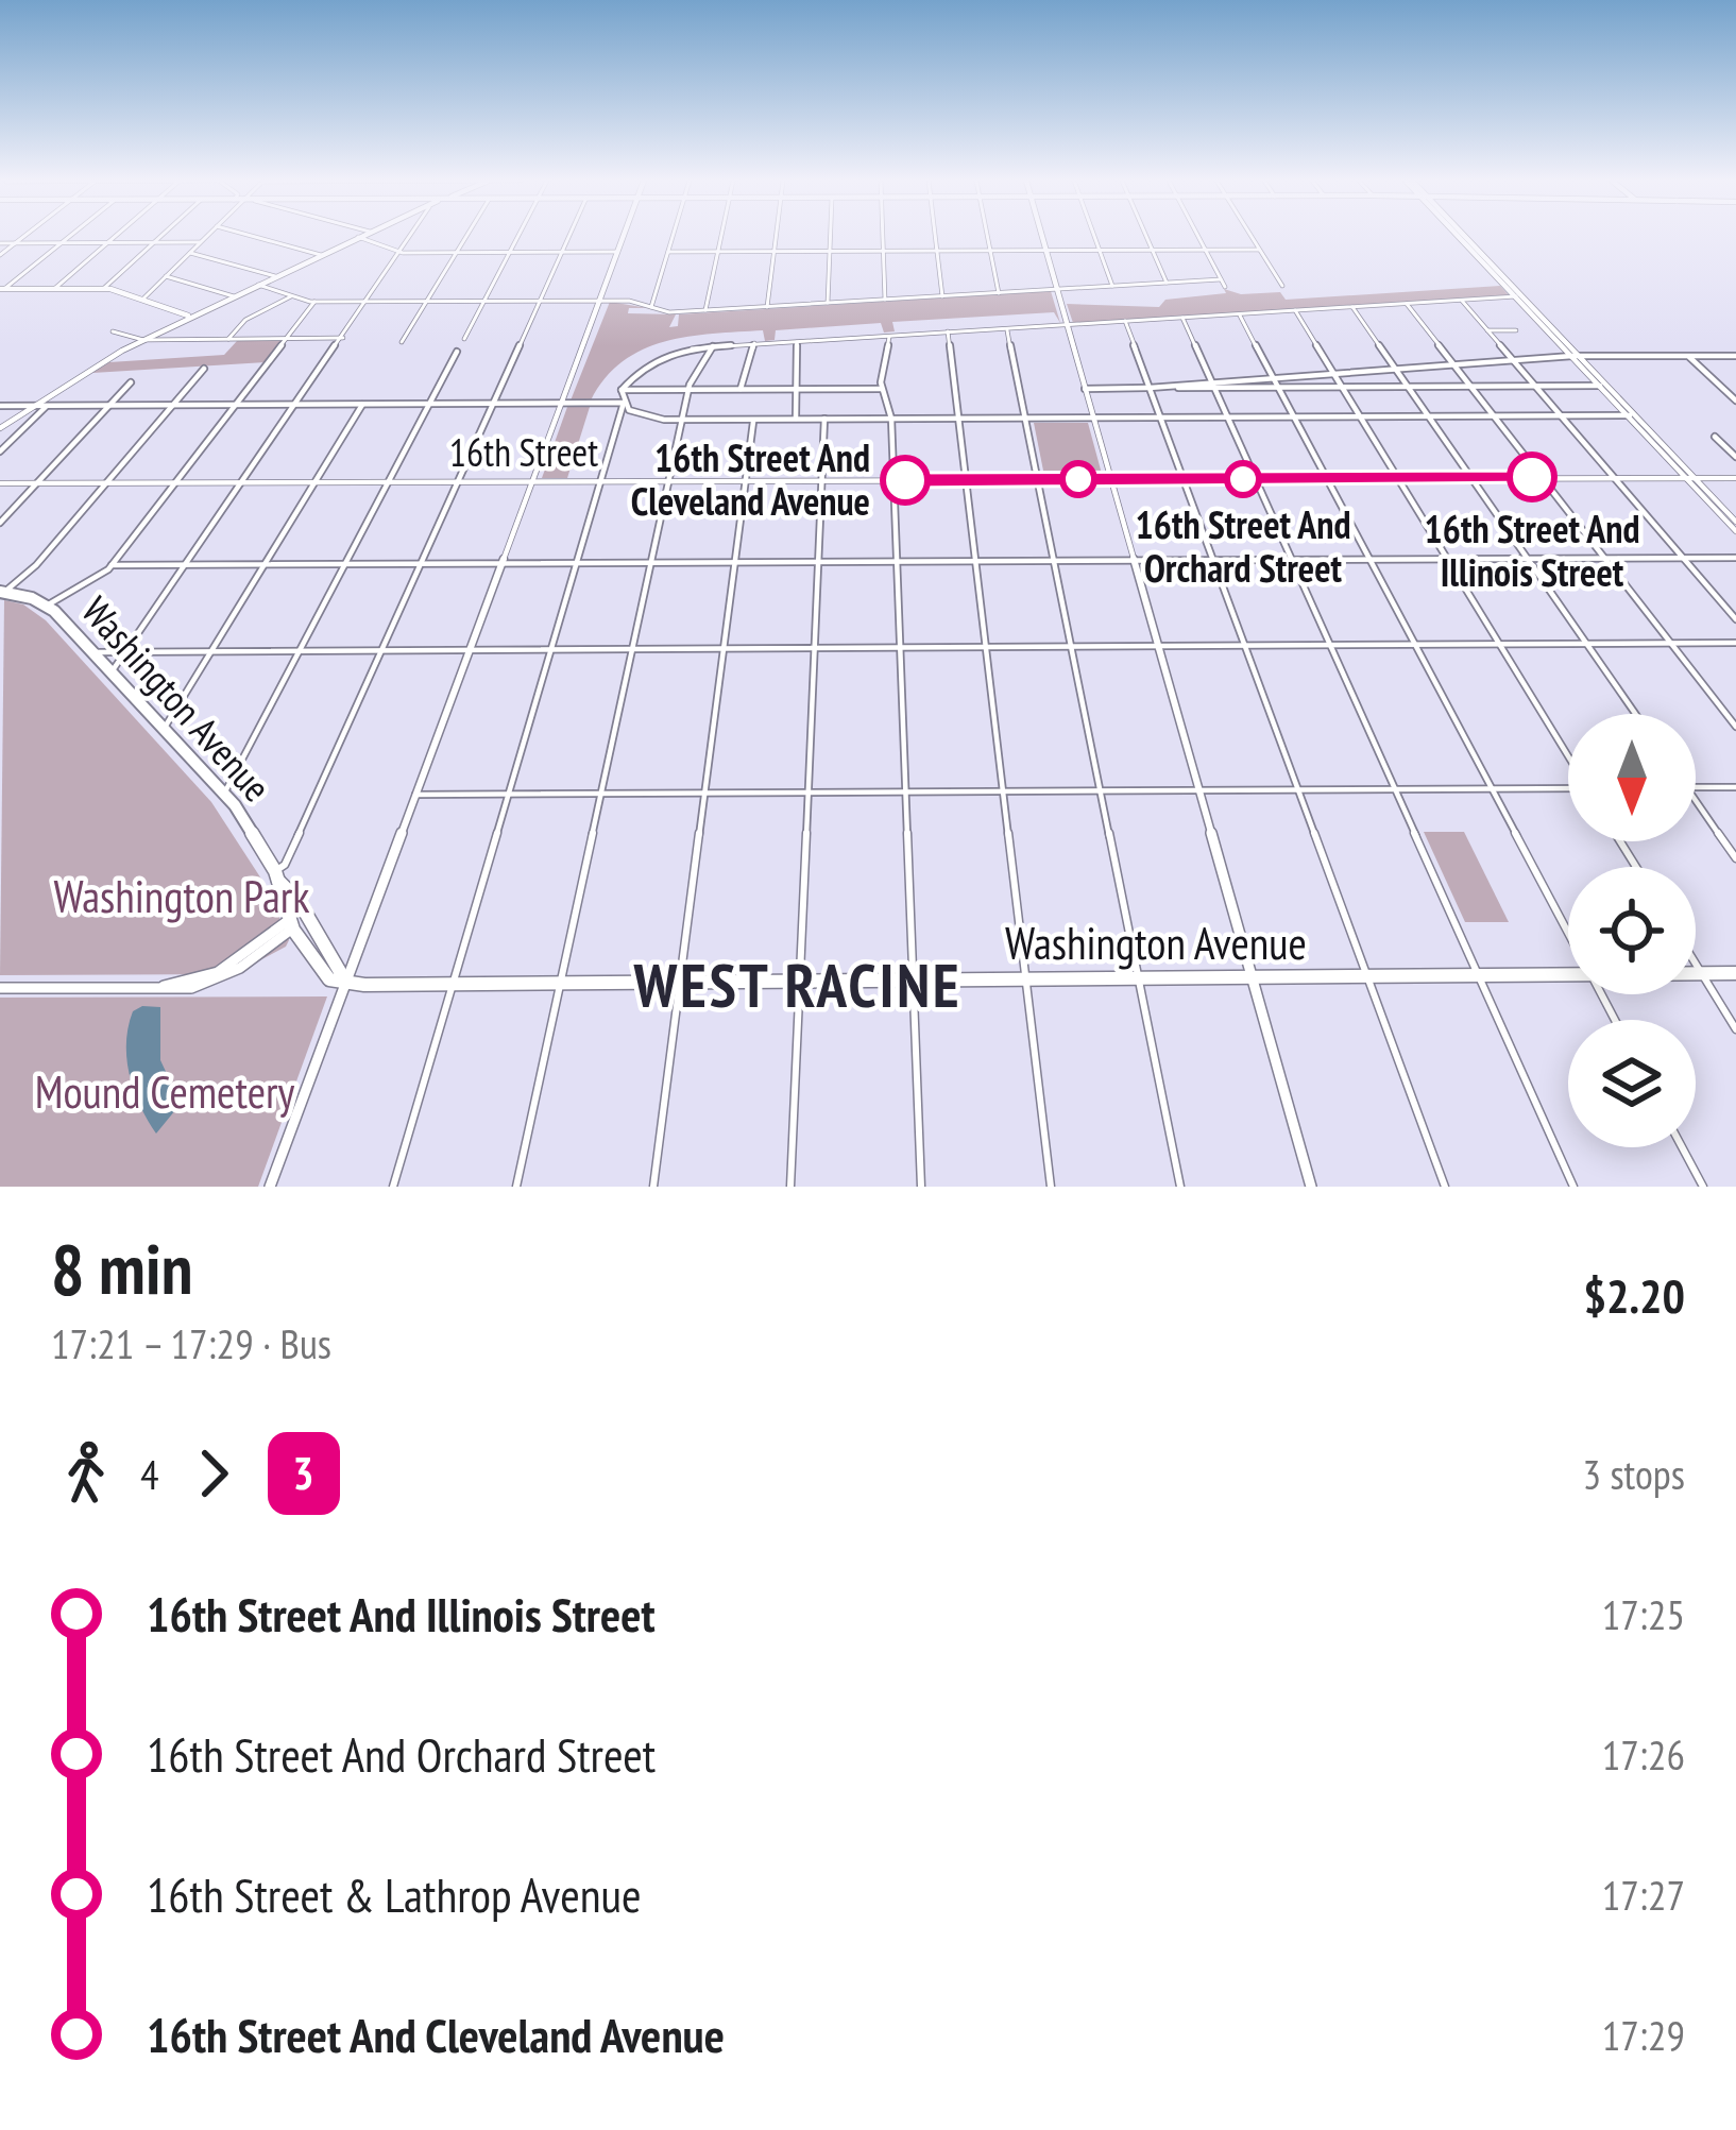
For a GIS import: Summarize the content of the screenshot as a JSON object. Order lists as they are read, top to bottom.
{
  "streets": {
    "main road": ["Washington Avenue"],
    "street": ["16th Street"]
  },
  "districts": ["WEST RACINE"],
  "parks": ["Washington Park", "Mound Cemetery"],
  "places": ["16th Street And Illinois Street", "16th Street And Orchard Street", "16th Street And Cleveland Avenue"],
  "lines": ["bus line 3"],
  "north": "bottom",
  "page": {
    "heading": ["8 min", "17:21 – 17:29 · Bus", "$2.20"],
    "legs": ["4", "3", "3 stops"],
    "list": [
      {
        "name": "16th Street And Illinois Street",
        "value": "17:25"
      },
      {
        "name": "16th Street And Orchard Street",
        "value": "17:26"
      },
      {
        "name": "16th Street & Lathrop Avenue",
        "value": "17:27"
      },
      {
        "name": "16th Street And Cleveland Avenue",
        "value": "17:29"
      }
    ]
  }
}
